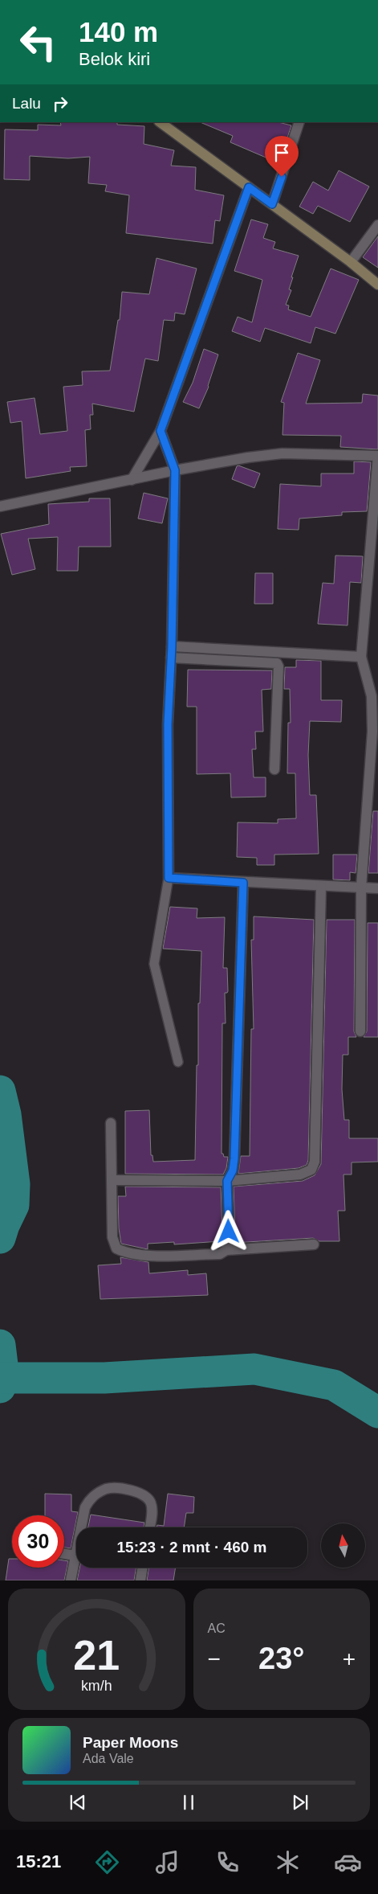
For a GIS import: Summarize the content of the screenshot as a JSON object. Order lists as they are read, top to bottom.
{
  "north": "top",
  "page": {
    "turn": ["140 m", "Belok kiri"],
    "then": "Lalu",
    "limit": "30",
    "trip": "15:23 · 2 mnt · 460 m",
    "tile": "AC",
    "heat": ["−", "23°", "+"],
    "song": ["Paper Moons", "Ada Vale"],
    "tabs": "15:21",
    "gauge": ["21", "km/h"]
  }
}
